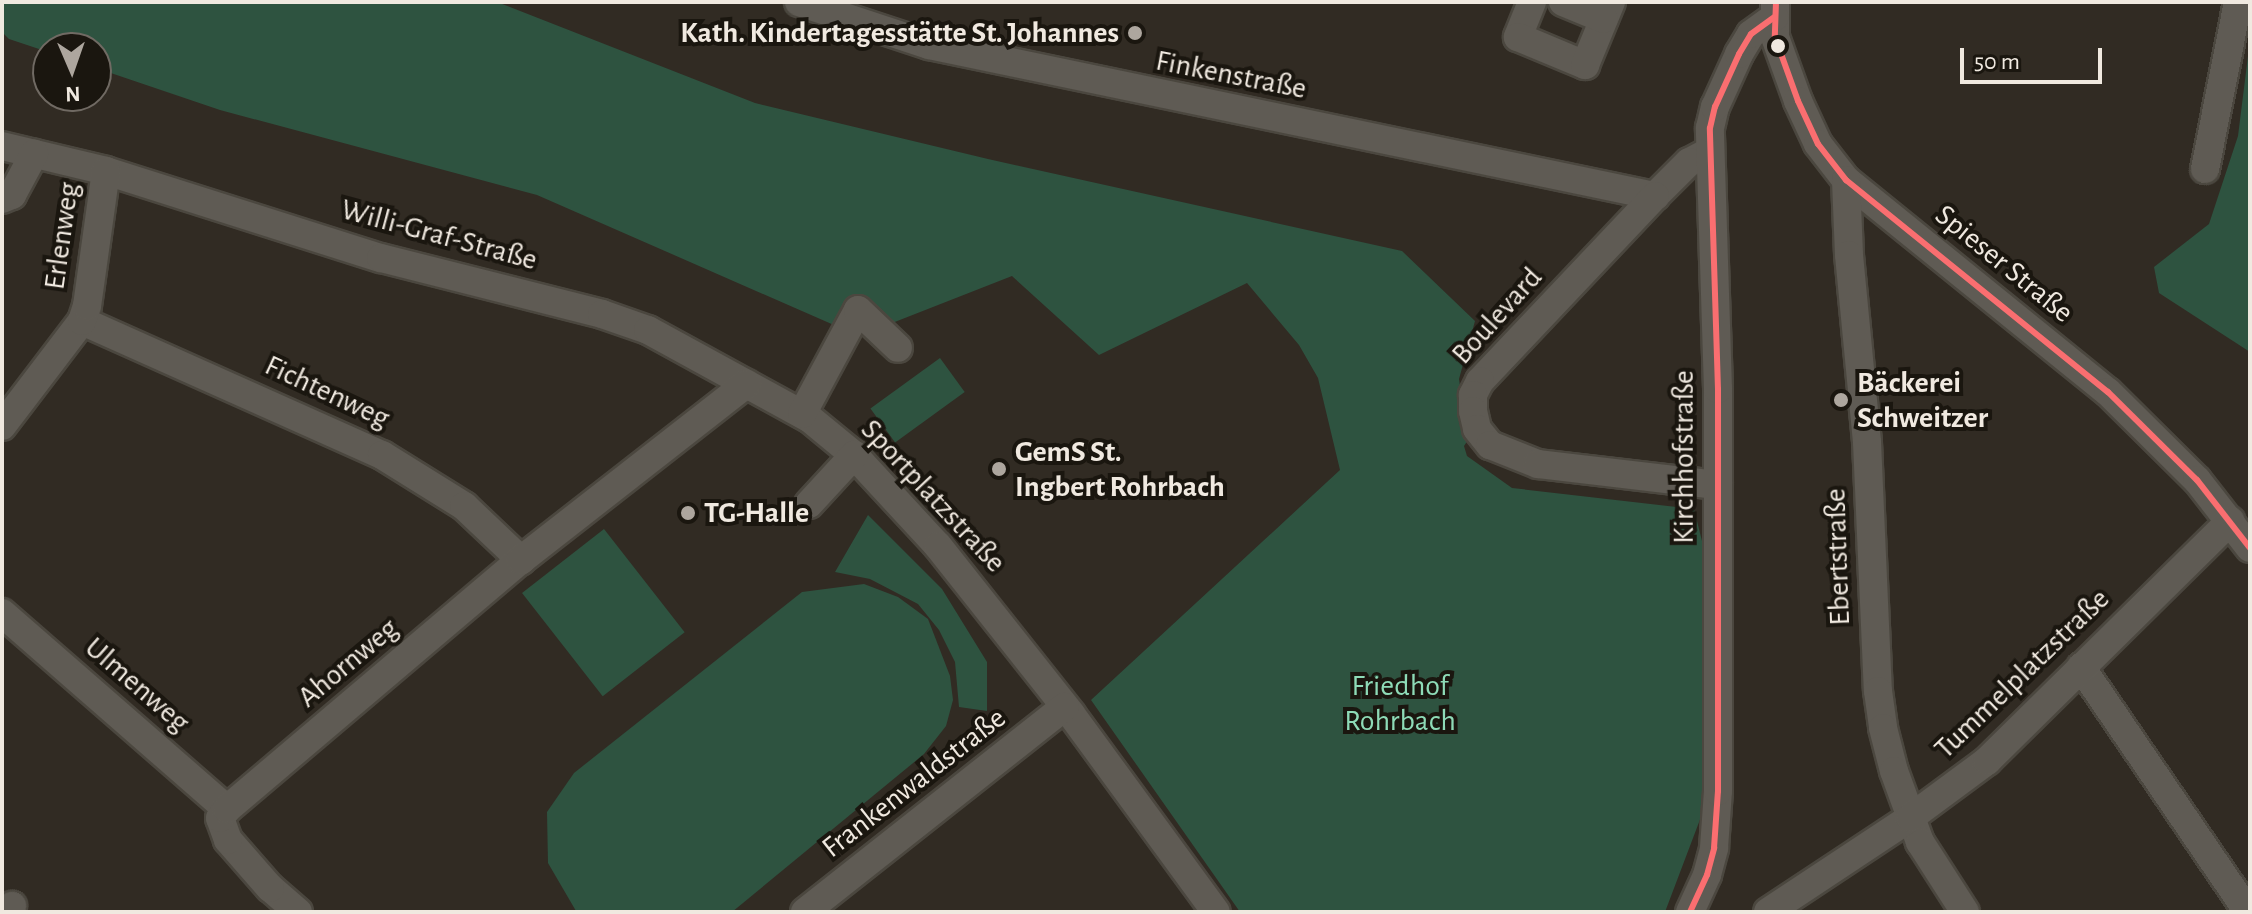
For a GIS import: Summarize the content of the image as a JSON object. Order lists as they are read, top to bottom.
{
  "streets": {
    "street": [
      "Finkenstraße",
      "Willi-Graf-Straße",
      "Erlenweg",
      "Spieser Straße",
      "Boulevard",
      "Fichtenweg",
      "Kirchhofstraße",
      "Sportplatzstraße",
      "Ebertstraße",
      "Ahornweg",
      "Tummelplatzstraße",
      "Ulmenweg",
      "Frankenwaldstraße"
    ]
  },
  "crossings": [
    ["Finkenstraße", "Boulevard"],
    ["Willi-Graf-Straße", "Erlenweg"],
    ["Willi-Graf-Straße", "Sportplatzstraße"],
    ["Erlenweg", "Fichtenweg"],
    ["Spieser Straße", "Kirchhofstraße"],
    ["Spieser Straße", "Ebertstraße"],
    ["Spieser Straße", "Tummelplatzstraße"],
    ["Boulevard", "Kirchhofstraße"],
    ["Fichtenweg", "Ahornweg"],
    ["Sportplatzstraße", "Frankenwaldstraße"],
    ["Ebertstraße", "Tummelplatzstraße"],
    ["Ahornweg", "Ulmenweg"]
  ],
  "parks": ["Friedhof Rohrbach"],
  "places": [
    "Kath. Kindertagesstätte St. Johannes",
    "Bäckerei Schweitzer",
    "GemS St. Ingbert Rohrbach",
    "TG-Halle"
  ],
  "scale_bar": "50 m",
  "north": "bottom"
}
